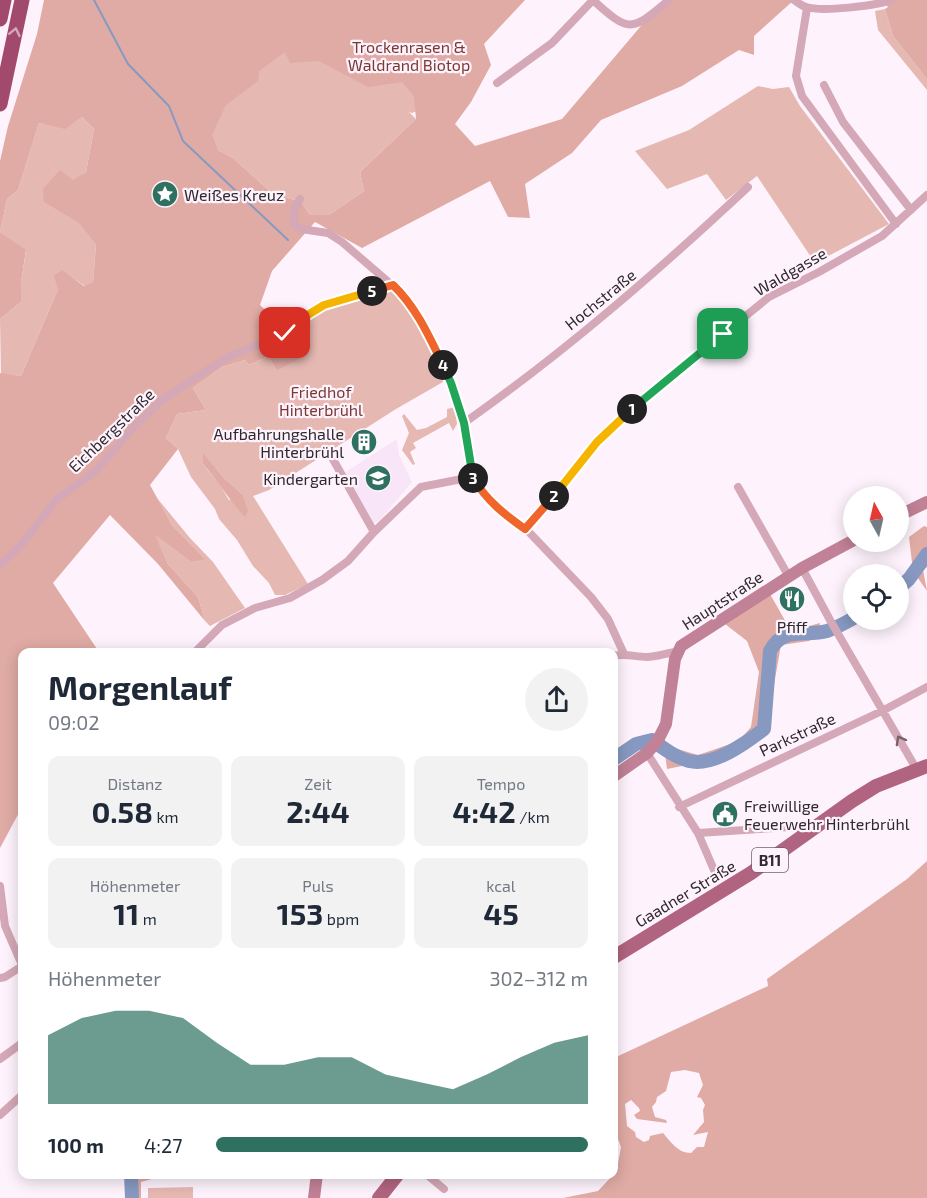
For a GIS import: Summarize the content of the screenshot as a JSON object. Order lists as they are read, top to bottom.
{
  "streets": {
    "main road": ["Hauptstraße", "B11", "Gaadner Straße"],
    "street": [
      "Waldgasse",
      "Hochstraße",
      "Eichbergstraße",
      "Parkstraße"
    ]
  },
  "parks": ["Trockenrasen & Waldrand Biotop", "Friedhof Hinterbrühl"],
  "places": {
    "place": ["Weißes Kreuz"],
    "building": ["Aufbahrungshalle Hinterbrühl"],
    "school or university": ["Kindergarten"],
    "restaurant": ["Pfiff"],
    "public building": ["Freiwillige Feuerwehr Hinterbrühl"]
  },
  "north": "top",
  "page": {
    "pins": [
      "5",
      "4",
      "1",
      "3",
      "2"
    ],
    "heading": ["Morgenlauf", "09:02"],
    "stats": [
      ["Distanz", "0.58 km"],
      ["Zeit", "2:44"],
      ["Tempo", "4:42 /km"],
      ["Höhenmeter", "11 m"],
      ["Puls", "153 bpm"],
      ["kcal", "45"]
    ],
    "chart": ["Höhenmeter", "302–312 m"],
    "list": [
      {
        "name": "100 m",
        "note": "4:27"
      }
    ]
  }
}
